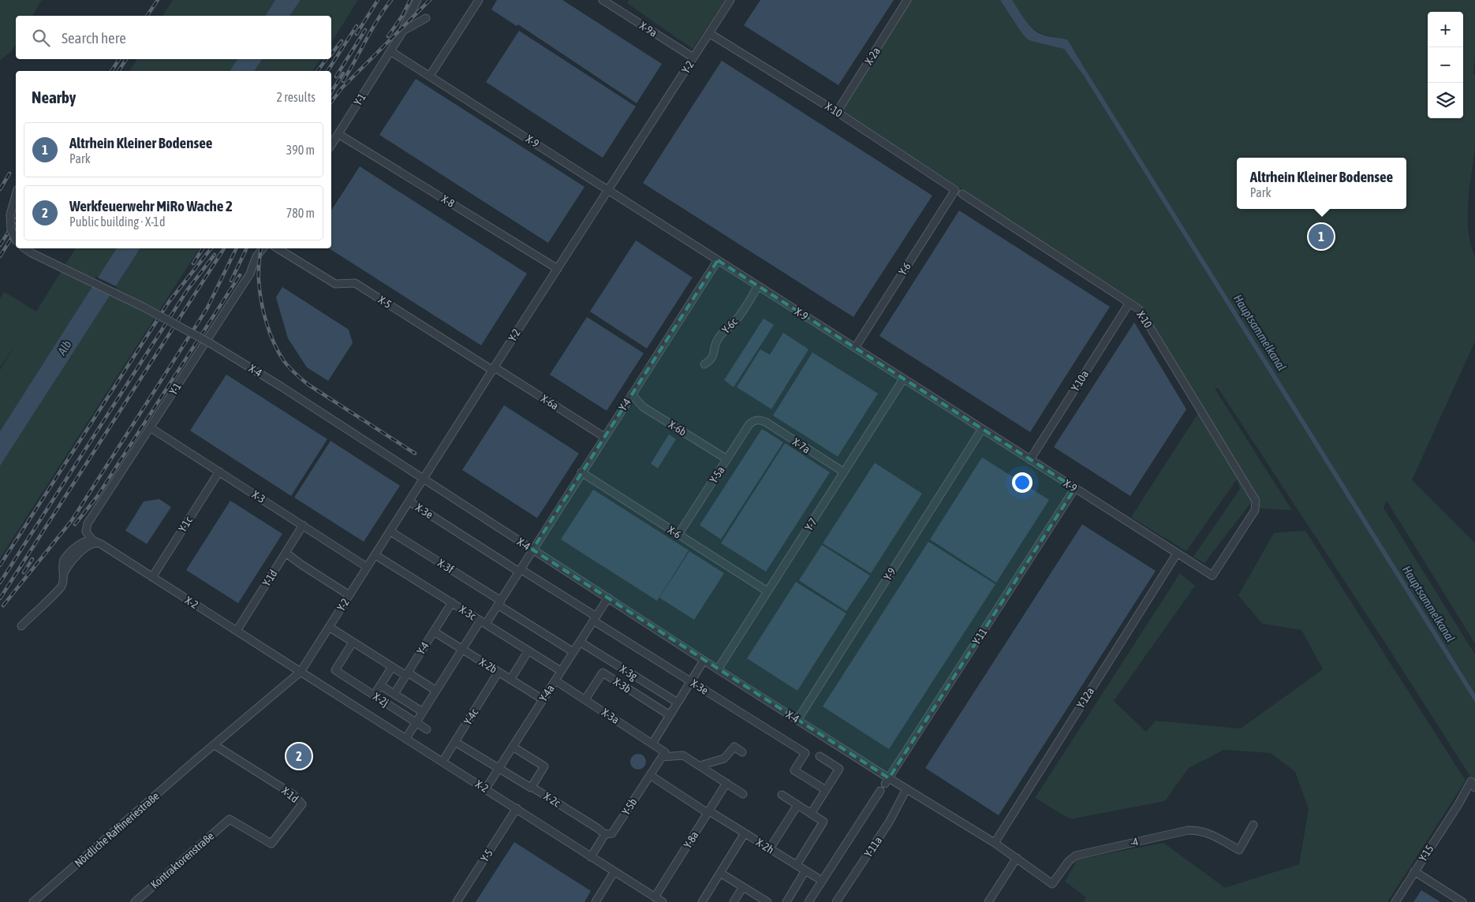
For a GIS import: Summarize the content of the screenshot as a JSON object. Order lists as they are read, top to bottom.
{
  "streets": {
    "street": [
      "X-9a",
      "X-2a",
      "Y-2",
      "Y-1",
      "X-10",
      "X-9",
      "X-8",
      "Y-6",
      "X-5",
      "Y-6c",
      "X-4",
      "Y-10a",
      "X-6a",
      "Y-4",
      "X-6b",
      "X-7a",
      "Y-5a",
      "X-3",
      "X-3e",
      "Y-1c",
      "Y-7",
      "X-6",
      "X-3f",
      "Y-9",
      "Y-1d",
      "X-2",
      "X-3c",
      "Y-11",
      "X-2b",
      "X-3g",
      "X-3b",
      "Y-4a",
      "Y-12a",
      "X-2j",
      "X-3a",
      "Y-4c",
      "X-1d",
      "X-2c",
      "Y-5b",
      "Nördliche Raffineriestraße",
      "Y-8a",
      "-4",
      "X-2h",
      "Y-11a",
      "Y-15",
      "Y-5",
      "Kontraktorenstraße"
    ]
  },
  "crossings": [
    ["X-9a", "Y-2"],
    ["X-2a", "X-10"],
    ["Y-2", "X-10"],
    ["Y-2", "X-9"],
    ["Y-2", "X-8"],
    ["Y-2", "X-5"],
    ["Y-2", "X-4"],
    ["Y-2", "X-6a"],
    ["Y-2", "X-3"],
    ["Y-2", "X-3e"],
    ["Y-2", "X-3f"],
    ["Y-2", "X-2"],
    ["Y-2", "X-3c"],
    ["Y-1", "X-9"],
    ["Y-1", "X-8"],
    ["Y-1", "X-3"],
    ["Y-1", "X-2"],
    ["X-10", "X-9"],
    ["X-10", "Y-6"],
    ["X-10", "Y-10a"],
    ["X-9", "Y-6"],
    ["X-9", "Y-6c"],
    ["X-9", "Y-10a"],
    ["X-9", "Y-4"],
    ["X-9", "Y-7"],
    ["X-9", "Y-9"],
    ["X-9", "Y-11"],
    ["X-9", "Y-12a"],
    ["X-5", "X-6a"],
    ["X-4", "Y-4"],
    ["X-4", "Y-7"],
    ["X-4", "Y-9"],
    ["X-4", "Y-11"],
    ["X-4", "Y-4a"],
    ["X-4", "Y-12a"],
    ["X-4", "-4"],
    ["X-4", "Y-11a"],
    ["X-6a", "Y-4"],
    ["Y-4", "X-6b"],
    ["Y-4", "X-6"],
    ["Y-4", "X-3c"],
    ["Y-4", "X-2b"],
    ["X-6b", "Y-5a"],
    ["X-7a", "Y-5a"],
    ["X-7a", "Y-7"],
    ["Y-5a", "X-6"],
    ["X-3", "Y-1c"],
    ["X-3", "Y-1d"],
    ["X-3e", "Y-4a"],
    ["Y-1c", "X-2"],
    ["Y-7", "X-6"],
    ["X-3f", "Y-4a"],
    ["Y-1d", "X-2"],
    ["X-2", "Y-4a"],
    ["X-2", "Y-4c"],
    ["X-2", "Y-5b"],
    ["X-2", "Y-8a"],
    ["X-2", "Y-5"],
    ["X-3c", "Y-4a"],
    ["X-2b", "Y-4a"],
    ["X-2b", "Y-4c"],
    ["X-3g", "Y-4a"],
    ["X-3b", "X-3a"],
    ["Y-4a", "X-3a"],
    ["Y-4a", "X-2c"],
    ["X-3a", "Y-5b"],
    ["X-1d", "Nördliche Raffineriestraße"],
    ["X-1d", "Kontraktorenstraße"],
    ["X-2c", "Y-5b"],
    ["Y-5b", "X-2h"],
    ["Y-8a", "X-2h"]
  ],
  "water": ["Hauptsammelkanal", "Alb"],
  "page": {
    "map_buttons": ["+", "−"],
    "search": "Search here",
    "heading": ["Nearby", "2 results"],
    "list": [
      {
        "mark": "1",
        "name": "Altrhein Kleiner Bodensee",
        "note": "Park",
        "value": "390 m"
      },
      {
        "mark": "2",
        "name": "Werkfeuerwehr MiRo Wache 2",
        "note": "Public building · X-1d",
        "value": "780 m"
      }
    ],
    "popup": ["Altrhein Kleiner Bodensee", "Park"],
    "pins": ["1", "2"]
  }
}
